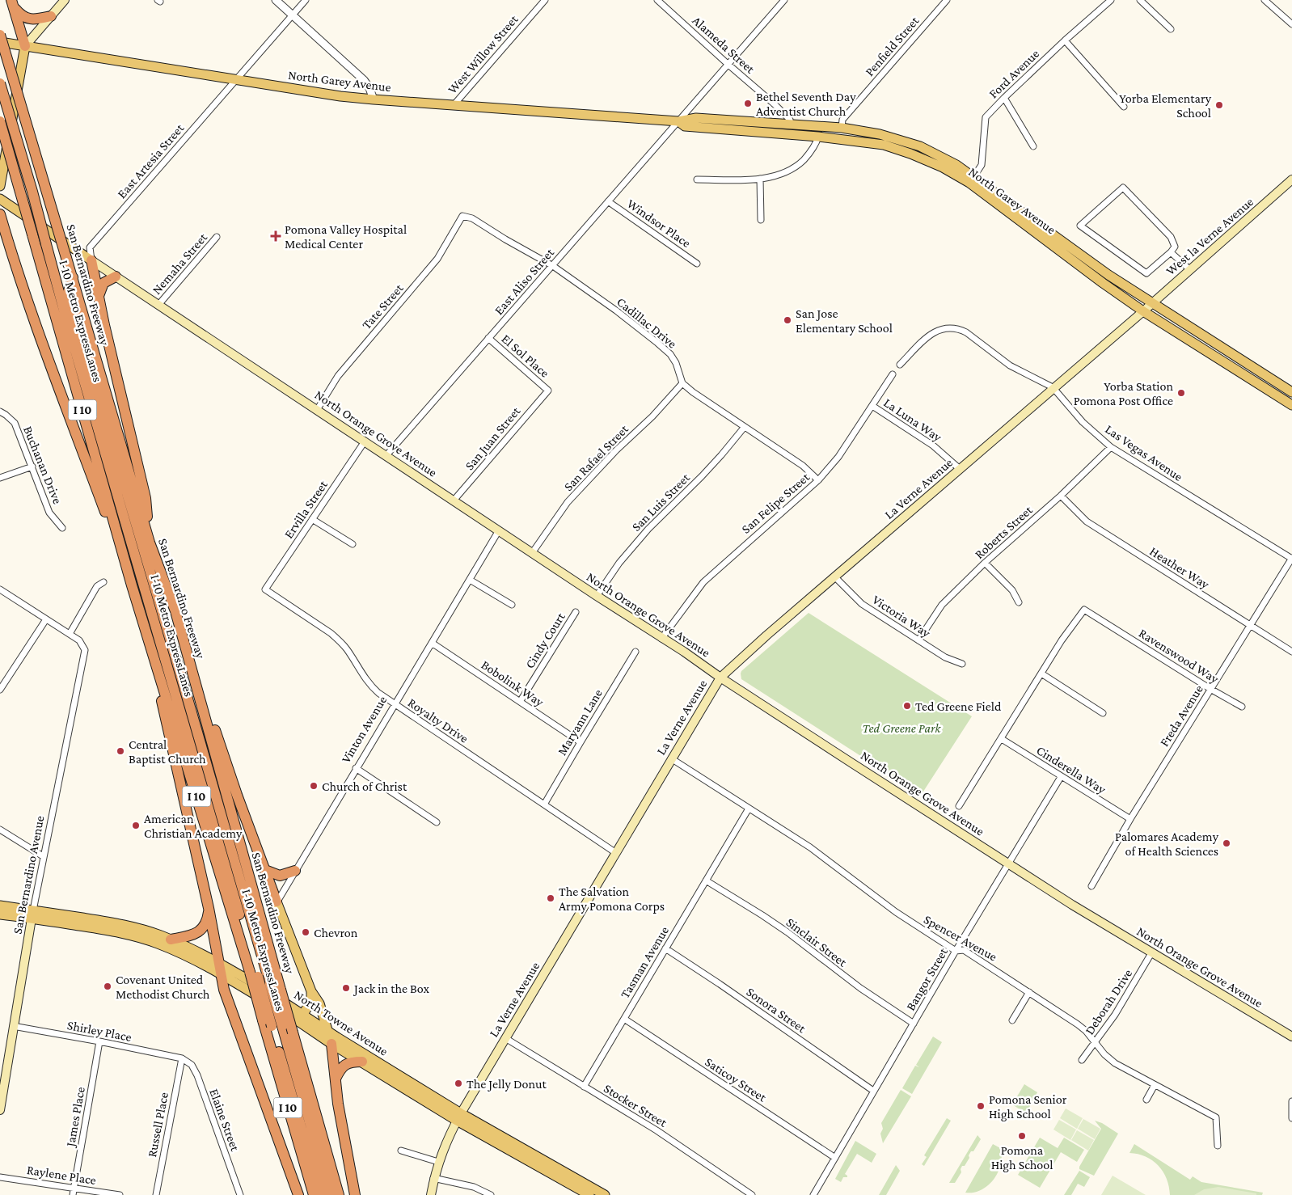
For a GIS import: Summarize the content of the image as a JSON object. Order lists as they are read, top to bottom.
{
  "streets": {
    "highway": ["San Bernardino Freeway", "I-10 Metro ExpressLanes", "I 10"],
    "main road": [
      "North Garey Avenue",
      "West la Verne Avenue",
      "North Orange Grove Avenue",
      "La Verne Avenue",
      "San Bernardino Avenue",
      "North Towne Avenue"
    ],
    "street": [
      "Alameda Street",
      "Penfield Street",
      "West Willow Street",
      "Ford Avenue",
      "East Artesia Street",
      "Windsor Place",
      "Nemaha Street",
      "East Aliso Street",
      "Tate Street",
      "Cadillac Drive",
      "El Sol Place",
      "La Luna Way",
      "San Juan Street",
      "Las Vegas Avenue",
      "San Rafael Street",
      "Buchanan Drive",
      "San Luis Street",
      "San Felipe Street",
      "Ervilla Street",
      "Roberts Street",
      "Heather Way",
      "Victoria Way",
      "Cindy Court",
      "Ravenswood Way",
      "Bobolink Way",
      "Freda Avenue",
      "Royalty Drive",
      "Maryann Lane",
      "Vinton Avenue",
      "Cinderella Way",
      "Spencer Avenue",
      "Sinclair Street",
      "Tasman Avenue",
      "Bangor Street",
      "Deborah Drive",
      "Sonora Street",
      "Shirley Place",
      "Saticoy Street",
      "Stocker Street",
      "James Place",
      "Elaine Street",
      "Russell Place",
      "Raylene Place"
    ]
  },
  "crossings": [
    ["Alameda Street", "North Garey Avenue"],
    ["Alameda Street", "East Aliso Street"],
    ["Penfield Street", "North Garey Avenue"],
    ["West Willow Street", "North Garey Avenue"],
    ["Ford Avenue", "North Garey Avenue"],
    ["North Garey Avenue", "East Artesia Street"],
    ["North Garey Avenue", "West la Verne Avenue"],
    ["North Garey Avenue", "East Aliso Street"],
    ["North Garey Avenue", "La Verne Avenue"],
    ["East Artesia Street", "North Orange Grove Avenue"],
    ["Windsor Place", "East Aliso Street"],
    ["West la Verne Avenue", "La Verne Avenue"],
    ["Nemaha Street", "North Orange Grove Avenue"],
    ["East Aliso Street", "Cadillac Drive"],
    ["East Aliso Street", "El Sol Place"],
    ["East Aliso Street", "North Orange Grove Avenue"],
    ["San Bernardino Freeway", "I-10 Metro ExpressLanes"],
    ["Tate Street", "Cadillac Drive"],
    ["Tate Street", "North Orange Grove Avenue"],
    ["I-10 Metro ExpressLanes", "I 10"],
    ["Cadillac Drive", "San Rafael Street"],
    ["El Sol Place", "San Juan Street"],
    ["La Luna Way", "La Verne Avenue"],
    ["La Luna Way", "San Felipe Street"],
    ["North Orange Grove Avenue", "San Juan Street"],
    ["North Orange Grove Avenue", "San Rafael Street"],
    ["North Orange Grove Avenue", "La Verne Avenue"],
    ["North Orange Grove Avenue", "San Luis Street"],
    ["North Orange Grove Avenue", "San Felipe Street"],
    ["North Orange Grove Avenue", "Ervilla Street"],
    ["North Orange Grove Avenue", "Vinton Avenue"],
    ["North Orange Grove Avenue", "Bangor Street"],
    ["North Orange Grove Avenue", "Deborah Drive"],
    ["Las Vegas Avenue", "La Verne Avenue"],
    ["Las Vegas Avenue", "Roberts Street"],
    ["Las Vegas Avenue", "Freda Avenue"],
    ["La Verne Avenue", "Victoria Way"],
    ["La Verne Avenue", "Royalty Drive"],
    ["La Verne Avenue", "Spencer Avenue"],
    ["La Verne Avenue", "North Towne Avenue"],
    ["La Verne Avenue", "Stocker Street"],
    ["Ervilla Street", "Royalty Drive"],
    ["Roberts Street", "Heather Way"],
    ["Roberts Street", "Victoria Way"],
    ["Heather Way", "Freda Avenue"],
    ["Cindy Court", "Bobolink Way"],
    ["Ravenswood Way", "Freda Avenue"],
    ["Bobolink Way", "Maryann Lane"],
    ["Bobolink Way", "Vinton Avenue"],
    ["Freda Avenue", "Cinderella Way"],
    ["Royalty Drive", "Maryann Lane"],
    ["Royalty Drive", "Vinton Avenue"],
    ["Cinderella Way", "Bangor Street"],
    ["San Bernardino Avenue", "North Towne Avenue"],
    ["San Bernardino Avenue", "Shirley Place"],
    ["Spencer Avenue", "Tasman Avenue"],
    ["Spencer Avenue", "Bangor Street"],
    ["Spencer Avenue", "Deborah Drive"],
    ["Sinclair Street", "Tasman Avenue"],
    ["Sinclair Street", "Bangor Street"],
    ["Tasman Avenue", "Sonora Street"],
    ["Tasman Avenue", "Saticoy Street"],
    ["Tasman Avenue", "Stocker Street"],
    ["Bangor Street", "Sonora Street"],
    ["Bangor Street", "Saticoy Street"],
    ["Shirley Place", "James Place"],
    ["Shirley Place", "Elaine Street"],
    ["Shirley Place", "Russell Place"],
    ["James Place", "Raylene Place"],
    ["Elaine Street", "Russell Place"]
  ],
  "parks": ["Ted Greene Park"],
  "places": {
    "other": [
      "Bethel Seventh Day Adventist Church",
      "Yorba Elementary School",
      "San Jose Elementary School",
      "Yorba Station Pomona Post Office",
      "Ted Greene Field",
      "Central Baptist Church",
      "Church of Christ",
      "American Christian Academy",
      "Palomares Academy of Health Sciences",
      "The Salvation Army Pomona Corps",
      "Chevron",
      "Covenant United Methodist Church",
      "Jack in the Box",
      "The Jelly Donut",
      "Pomona Senior High School",
      "Pomona High School"
    ],
    "health": ["Pomona Valley Hospital Medical Center"]
  }
}
